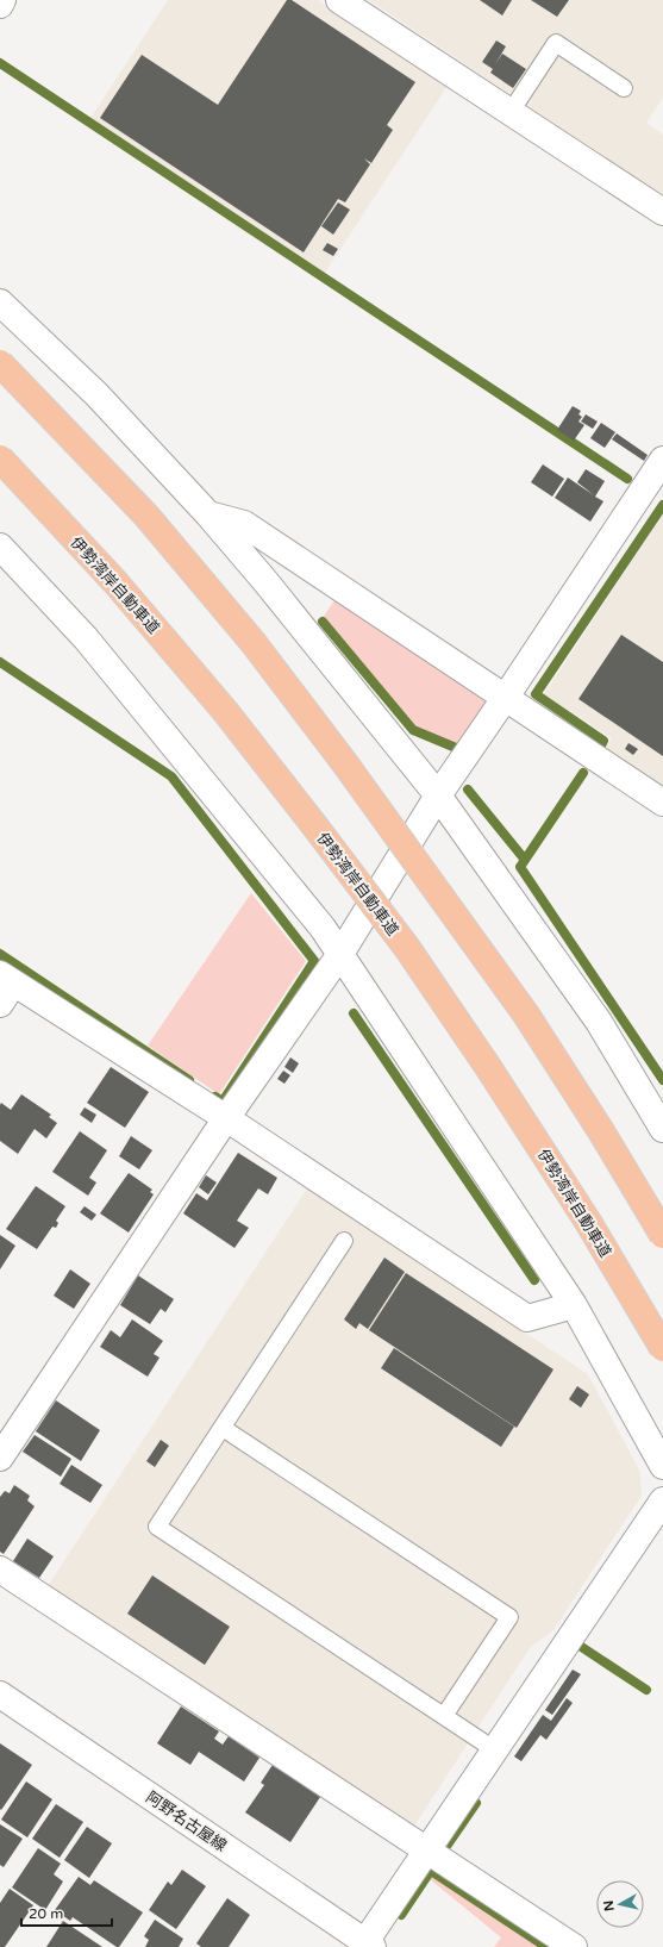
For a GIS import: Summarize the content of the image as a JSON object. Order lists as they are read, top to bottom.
{
  "streets": {
    "highway": ["伊勢湾岸自動車道"],
    "street": ["阿野名古屋線"]
  },
  "scale_bar": "20 m",
  "north": "left"
}
